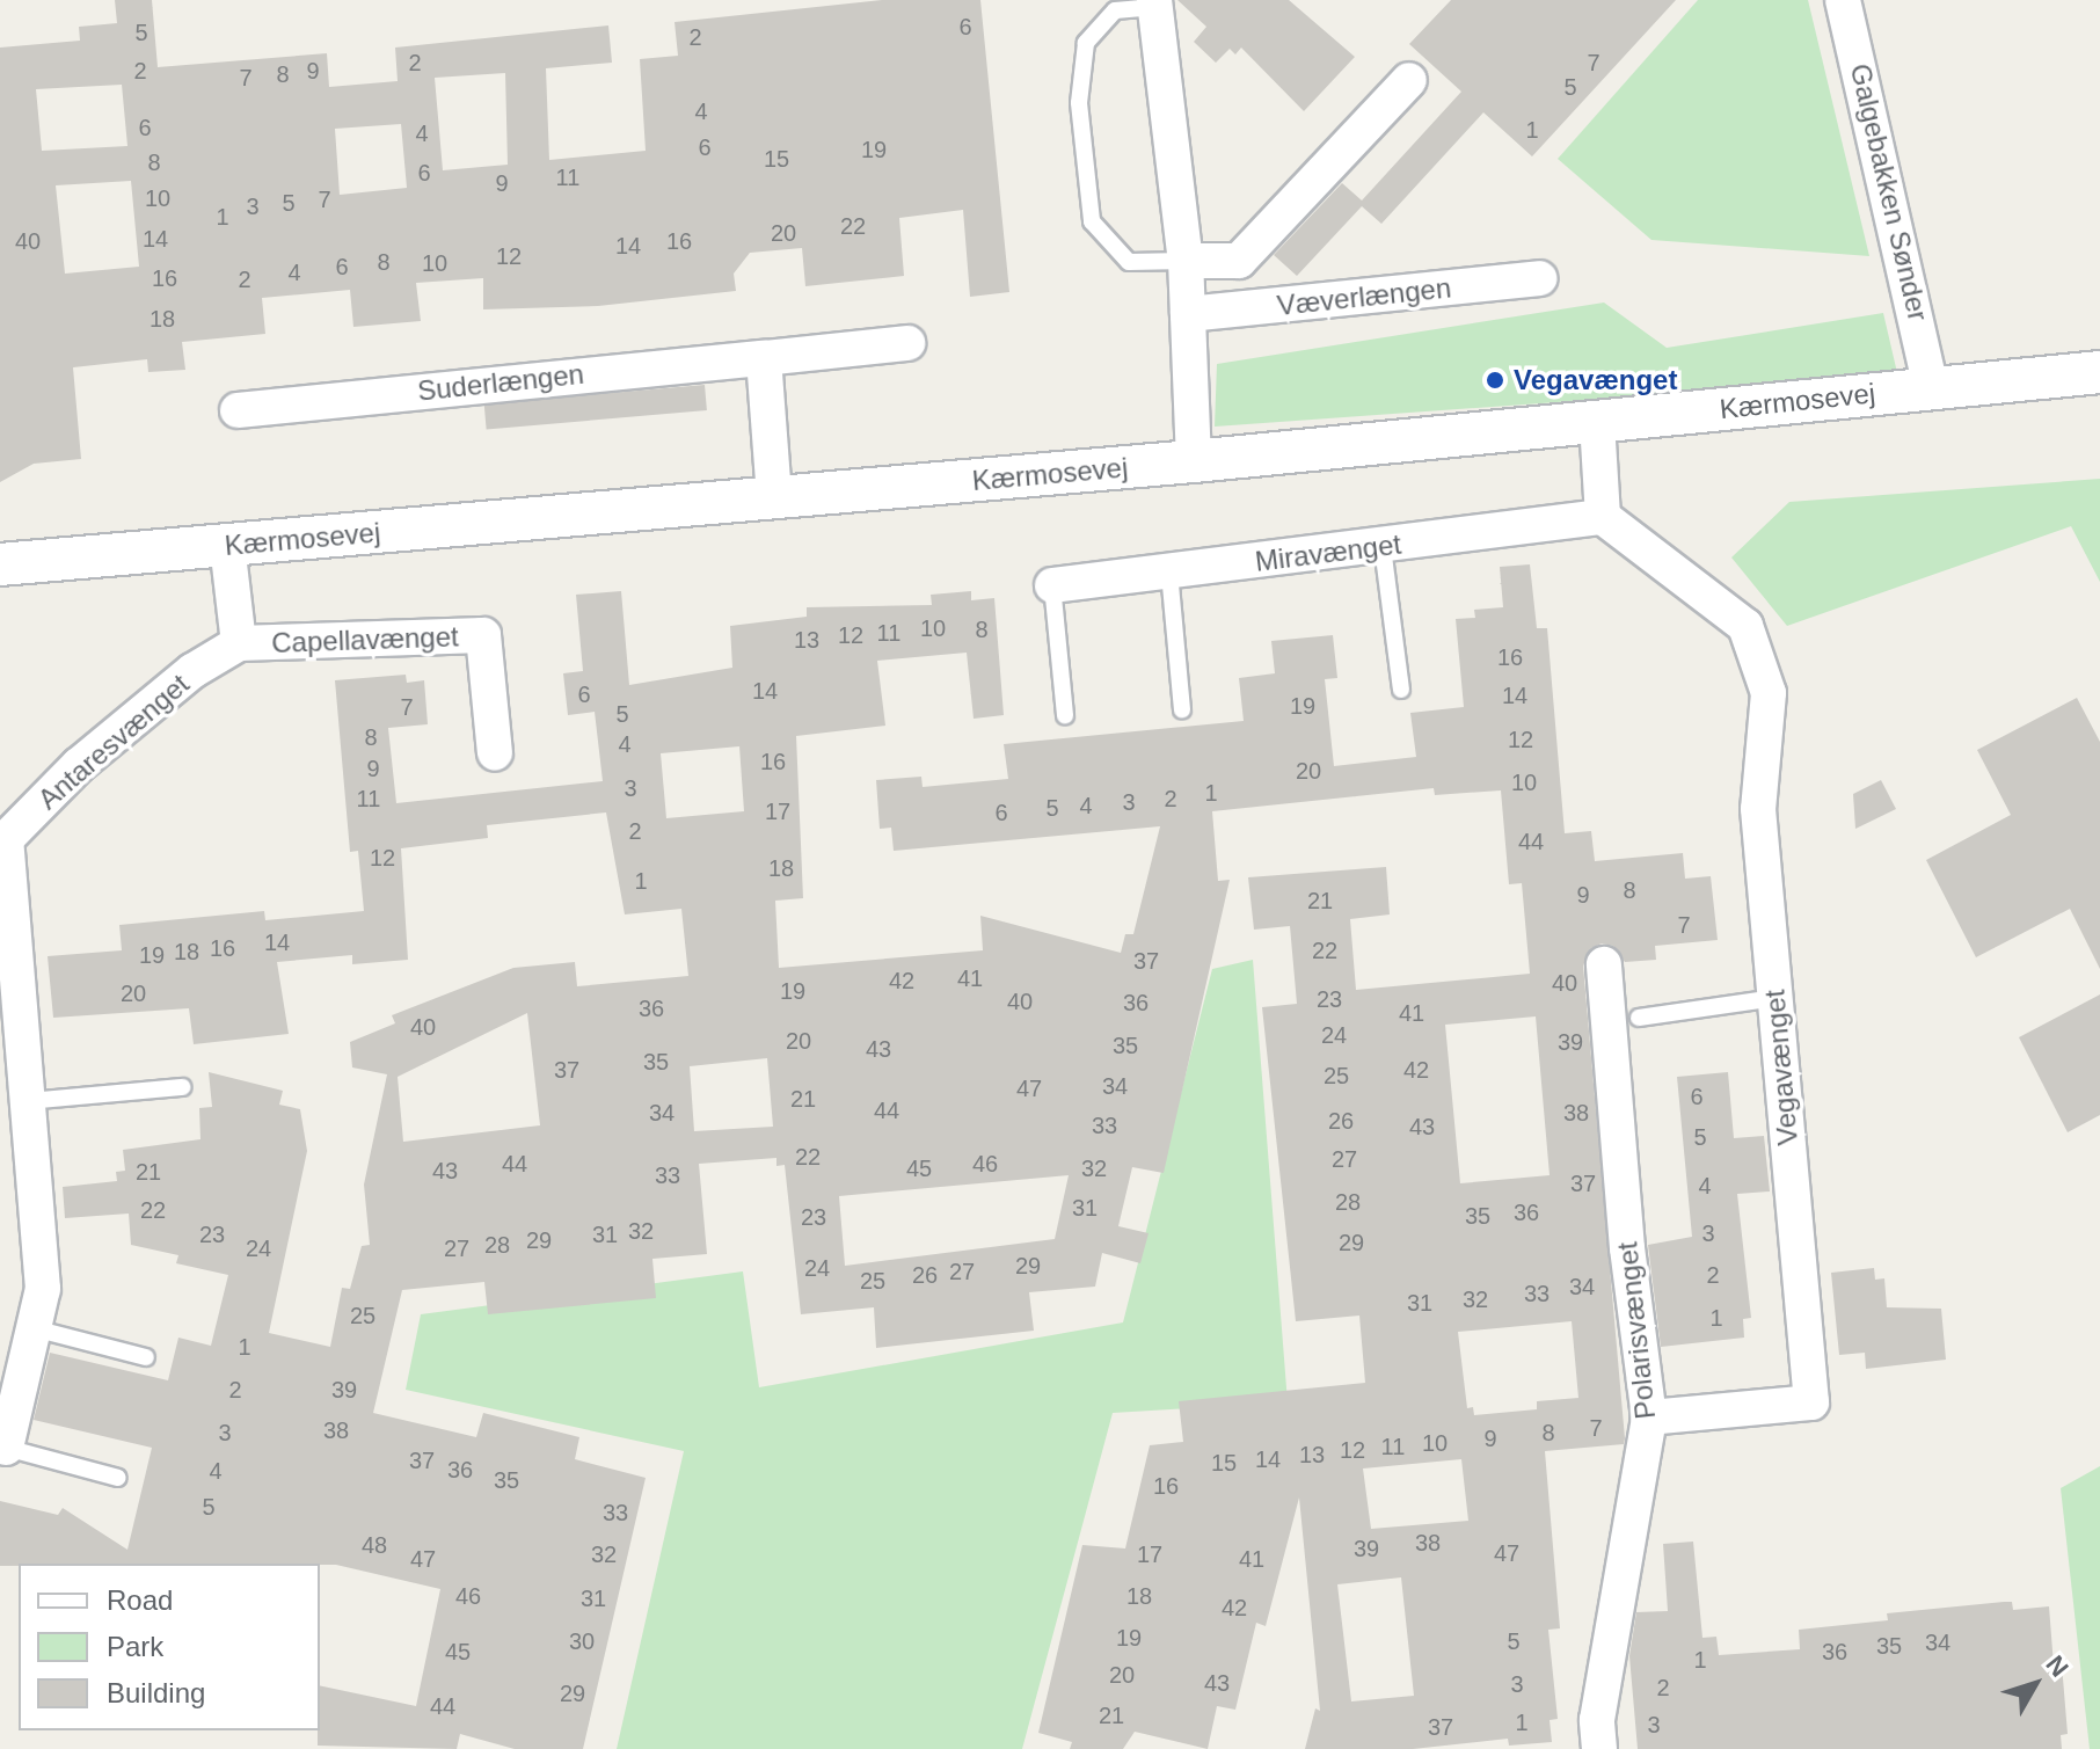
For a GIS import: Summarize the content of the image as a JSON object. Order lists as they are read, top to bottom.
{
  "streets": {
    "street": [
      "Galgebakken Sønder",
      "Væverlængen",
      "Suderlængen",
      "Kærmosevej",
      "Miravænget",
      "Capellavænget",
      "Antaresvænget",
      "Vegavænget",
      "Polarisvænget"
    ]
  },
  "crossings": [
    ["Galgebakken Sønder", "Kærmosevej"],
    ["Miravænget", "Vegavænget"],
    ["Capellavænget", "Antaresvænget"],
    ["Vegavænget", "Polarisvænget"]
  ],
  "places": ["Vegavænget"],
  "house_numbers": [
    "6",
    "5",
    "2",
    "2",
    "7",
    "2",
    "9",
    "8",
    "7",
    "5",
    "4",
    "6",
    "1",
    "4",
    "6",
    "19",
    "15",
    "8",
    "6",
    "11",
    "9",
    "10",
    "7",
    "5",
    "3",
    "1",
    "22",
    "20",
    "14",
    "40",
    "16",
    "14",
    "12",
    "8",
    "10",
    "6",
    "4",
    "16",
    "2",
    "18",
    "10",
    "8",
    "11",
    "12",
    "13",
    "16",
    "14",
    "6",
    "14",
    "19",
    "7",
    "5",
    "8",
    "12",
    "4",
    "16",
    "9",
    "20",
    "10",
    "3",
    "1",
    "11",
    "2",
    "3",
    "4",
    "5",
    "17",
    "6",
    "2",
    "44",
    "12",
    "18",
    "1",
    "8",
    "9",
    "21",
    "7",
    "14",
    "16",
    "22",
    "18",
    "19",
    "37",
    "41",
    "42",
    "40",
    "19",
    "20",
    "23",
    "40",
    "36",
    "36",
    "41",
    "40",
    "24",
    "20",
    "39",
    "35",
    "43",
    "35",
    "37",
    "42",
    "25",
    "34",
    "47",
    "6",
    "21",
    "44",
    "34",
    "38",
    "26",
    "33",
    "43",
    "5",
    "22",
    "27",
    "44",
    "46",
    "45",
    "32",
    "43",
    "21",
    "33",
    "37",
    "4",
    "28",
    "31",
    "22",
    "36",
    "35",
    "23",
    "32",
    "3",
    "23",
    "31",
    "29",
    "29",
    "28",
    "24",
    "27",
    "29",
    "24",
    "27",
    "26",
    "2",
    "25",
    "34",
    "33",
    "32",
    "31",
    "25",
    "1",
    "1",
    "2",
    "39",
    "7",
    "38",
    "3",
    "8",
    "9",
    "10",
    "11",
    "12",
    "13",
    "14",
    "37",
    "15",
    "36",
    "4",
    "35",
    "16",
    "5",
    "33",
    "38",
    "48",
    "39",
    "47",
    "32",
    "17",
    "47",
    "41",
    "46",
    "18",
    "31",
    "42",
    "19",
    "30",
    "5",
    "34",
    "35",
    "45",
    "36",
    "1",
    "20",
    "43",
    "3",
    "2",
    "29",
    "44",
    "21",
    "1",
    "3",
    "37"
  ],
  "legend": ["Road", "Park", "Building"],
  "north": "top right"
}
